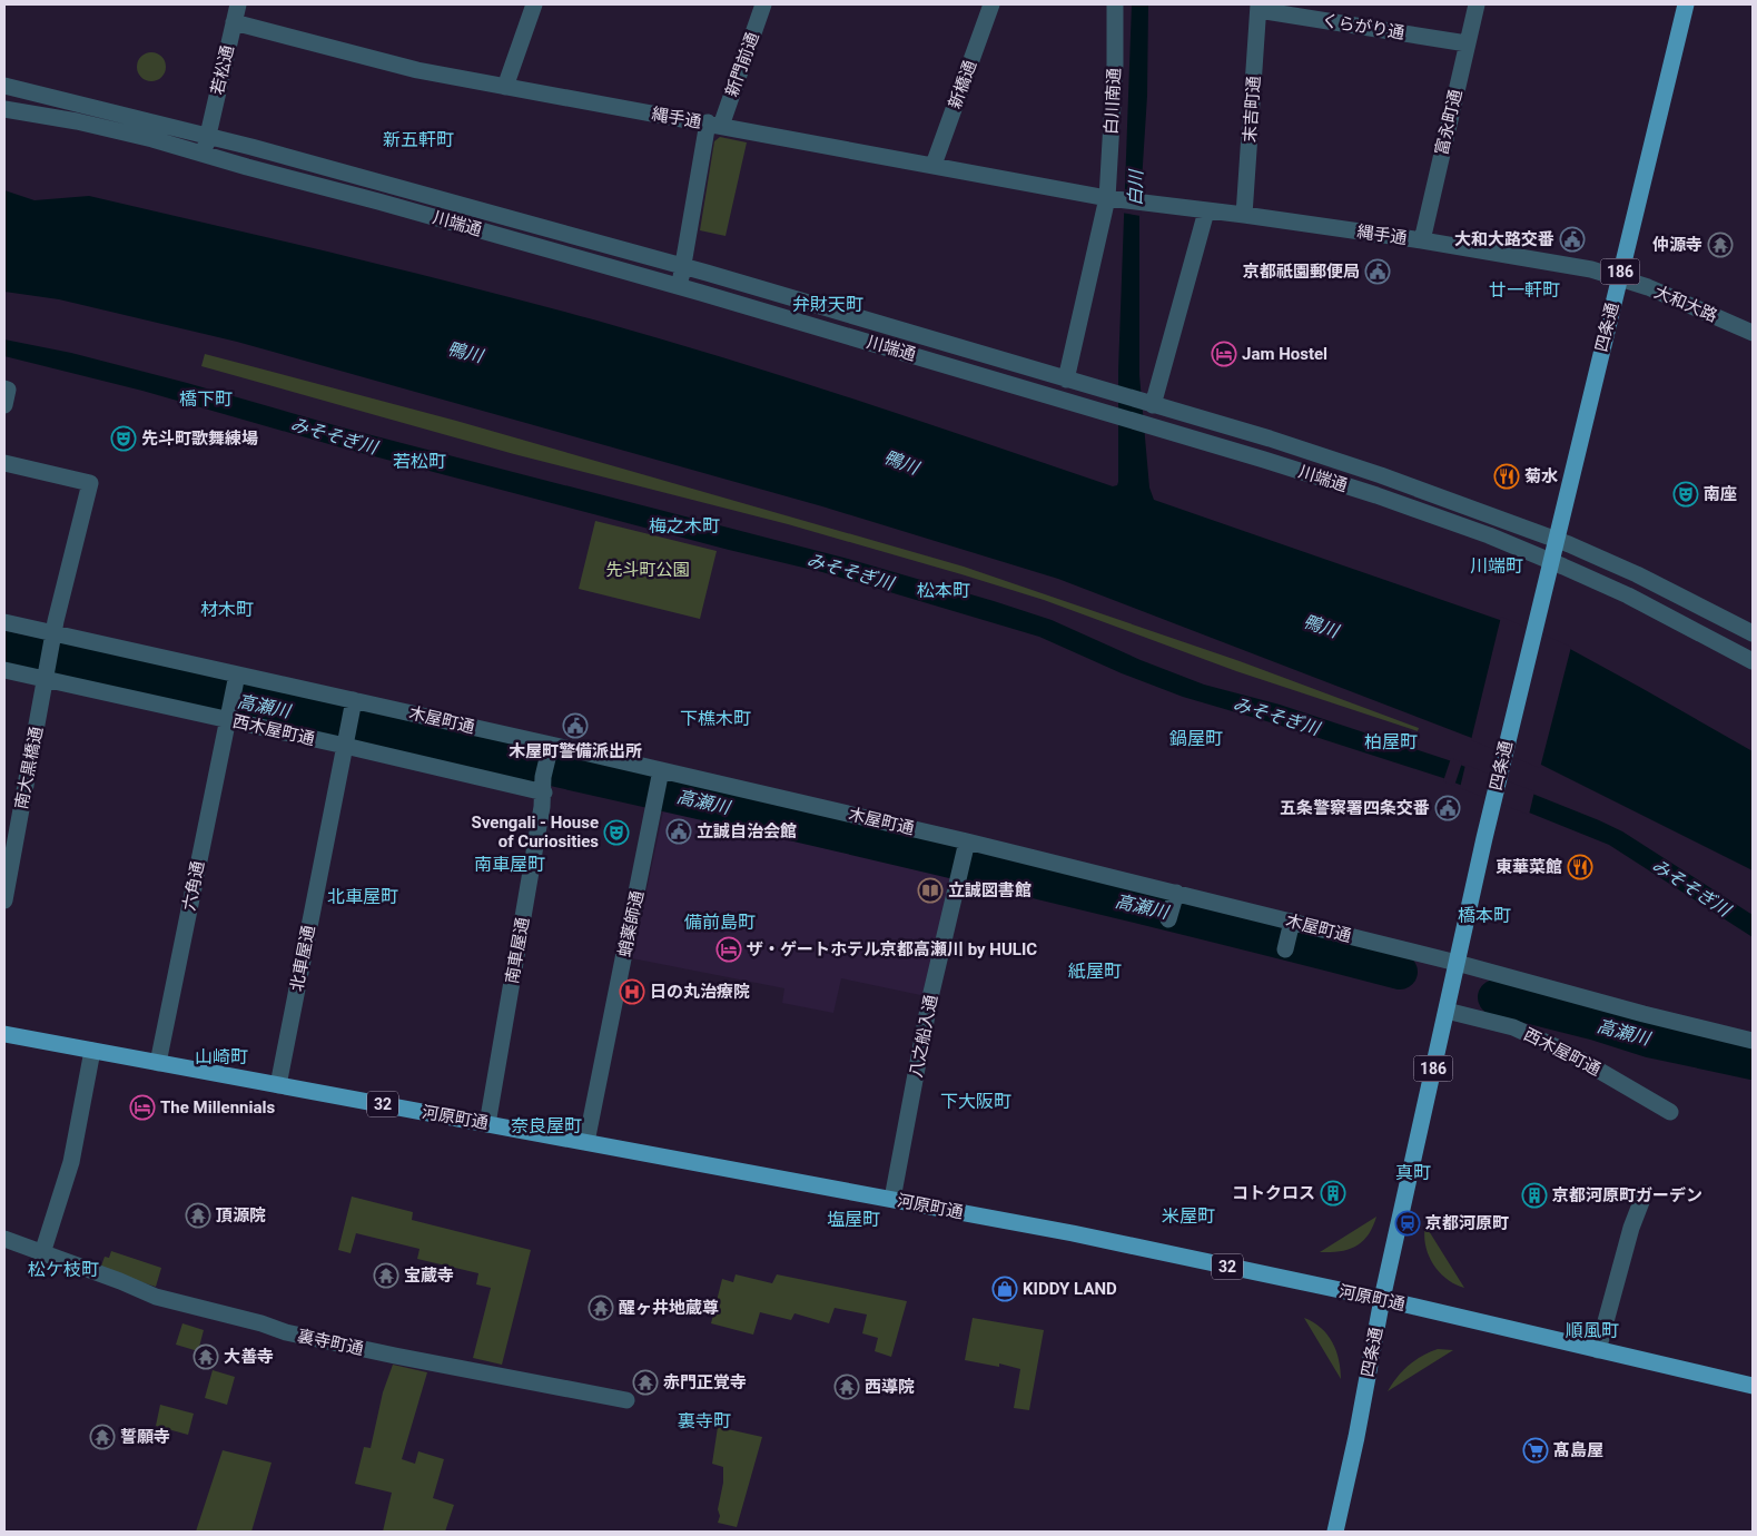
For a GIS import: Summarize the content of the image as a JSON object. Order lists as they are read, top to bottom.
{
  "streets": {
    "main road": [
      "186",
      "四条通",
      "32",
      "河原町通"
    ],
    "street": [
      "くらがり通",
      "新門前通",
      "若松通",
      "新橋通",
      "白川南通",
      "末吉町通",
      "縄手通",
      "富永町通",
      "川端通",
      "大和大路",
      "木屋町通",
      "西木屋町通",
      "南大黒橋通",
      "六角通",
      "蛸薬師通",
      "南車屋通",
      "北車屋通",
      "八之船入通",
      "裏寺町通"
    ]
  },
  "crossings": [
    ["くらがり通", "末吉町通"],
    ["くらがり通", "富永町通"],
    ["新門前通", "縄手通"],
    ["新門前通", "川端通"],
    ["若松通", "縄手通"],
    ["若松通", "川端通"],
    ["新橋通", "縄手通"],
    ["白川南通", "縄手通"],
    ["白川南通", "川端通"],
    ["末吉町通", "縄手通"],
    ["縄手通", "富永町通"],
    ["縄手通", "大和大路"],
    ["縄手通", "四条通"],
    ["川端通", "四条通"],
    ["大和大路", "四条通"],
    ["四条通", "木屋町通"],
    ["四条通", "西木屋町通"],
    ["四条通", "河原町通"],
    ["木屋町通", "南大黒橋通"],
    ["木屋町通", "六角通"],
    ["木屋町通", "蛸薬師通"],
    ["木屋町通", "南車屋通"],
    ["木屋町通", "北車屋通"],
    ["木屋町通", "八之船入通"],
    ["西木屋町通", "南大黒橋通"],
    ["西木屋町通", "六角通"],
    ["西木屋町通", "南車屋通"],
    ["西木屋町通", "北車屋通"],
    ["六角通", "河原町通"],
    ["蛸薬師通", "河原町通"],
    ["南車屋通", "河原町通"],
    ["北車屋通", "河原町通"],
    ["八之船入通", "河原町通"]
  ],
  "districts": [
    "新五軒町",
    "廿一軒町",
    "弁財天町",
    "橋下町",
    "若松町",
    "梅之木町",
    "川端町",
    "松本町",
    "材木町",
    "下樵木町",
    "鍋屋町",
    "柏屋町",
    "南車屋町",
    "北車屋町",
    "橋本町",
    "備前島町",
    "紙屋町",
    "山崎町",
    "下大阪町",
    "奈良屋町",
    "真町",
    "米屋町",
    "塩屋町",
    "松ケ枝町",
    "順風町",
    "裏寺町"
  ],
  "water": [
    "白川",
    "鴨川",
    "みそそぎ川",
    "高瀬川"
  ],
  "parks": ["先斗町公園"],
  "places": {
    "public building": [
      "大和大路交番",
      "京都祇園郵便局",
      "木屋町警備派出所",
      "五条警察署四条交番",
      "立誠自治会館"
    ],
    "temple": [
      "仲源寺",
      "頂源院",
      "宝蔵寺",
      "醒ヶ井地蔵尊",
      "大善寺",
      "赤門正覚寺",
      "西導院",
      "誓願寺"
    ],
    "hotel": ["Jam Hostel", "ザ・ゲートホテル京都高瀬川 by HULIC", "The Millennials"],
    "theatre": ["先斗町歌舞練場", "南座", "Svengali - House of Curiosities"],
    "restaurant": ["菊水", "東華菜館"],
    "library": ["立誠図書館"],
    "hospital": ["日の丸治療院"],
    "building": ["コトクロス", "京都河原町ガーデン"],
    "station": ["京都河原町"],
    "shop": ["KIDDY LAND"],
    "supermarket": ["髙島屋"]
  }
}
